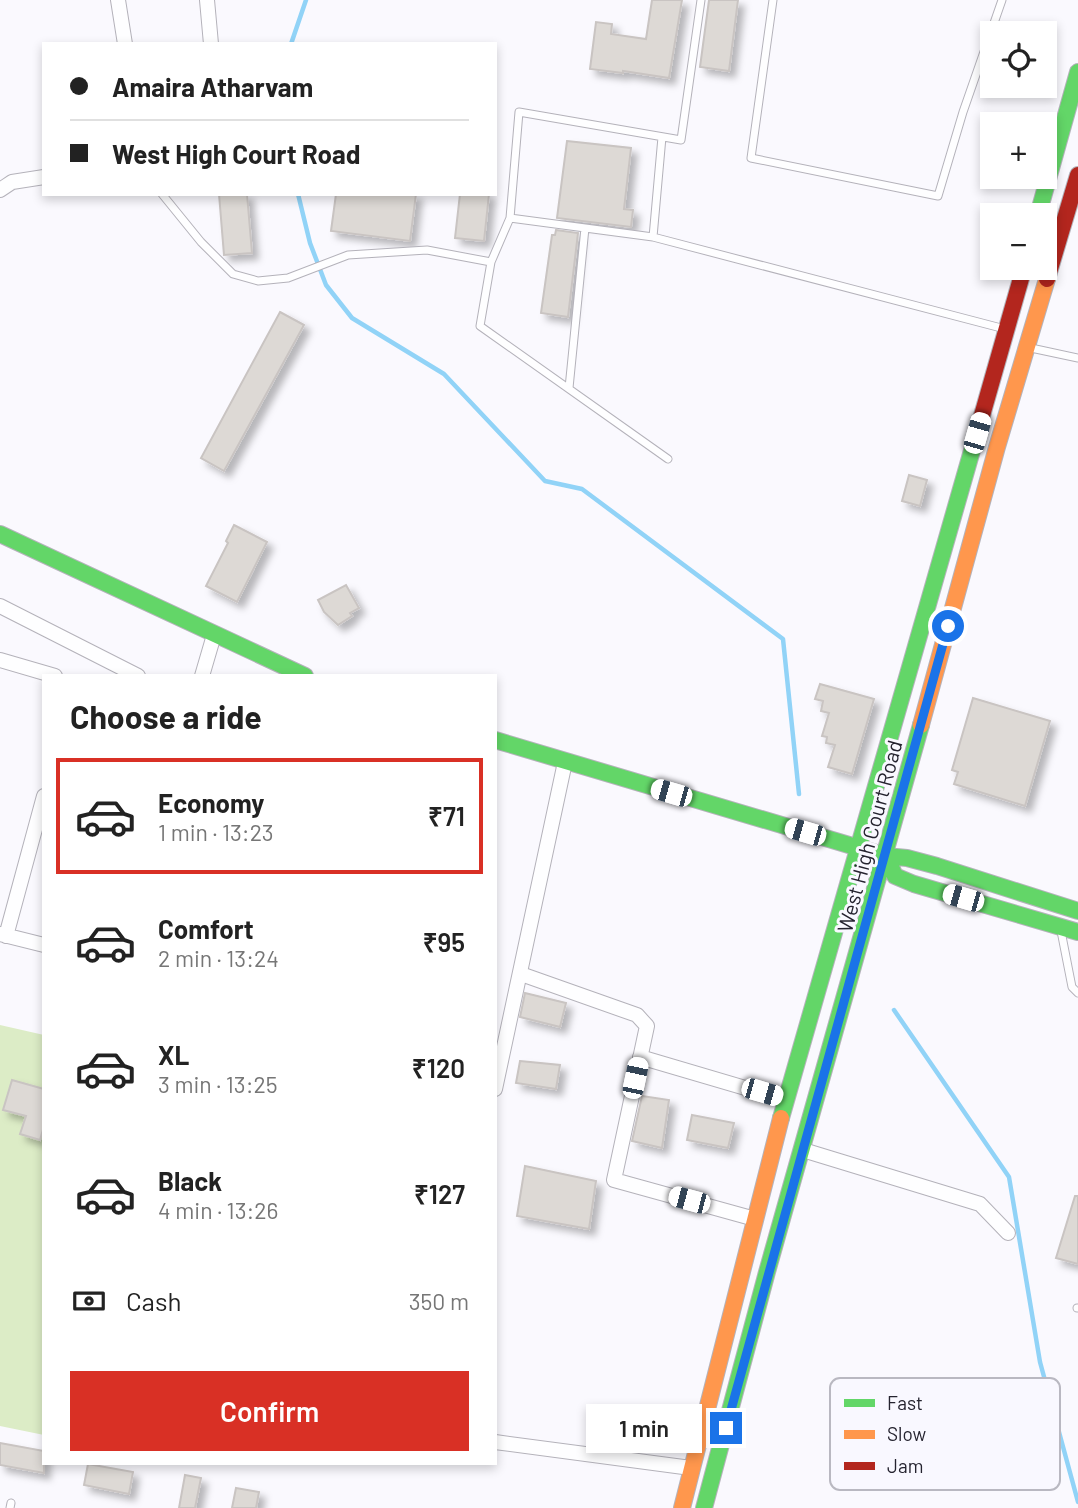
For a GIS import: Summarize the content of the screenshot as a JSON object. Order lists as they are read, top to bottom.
{
  "streets": {
    "main road": ["West High Court Road"]
  },
  "legend": ["Fast", "Slow", "Jam"],
  "page": {
    "map_buttons": ["+", "−"],
    "banner": ["Amaira Atharvam", "West High Court Road"],
    "heading": "Choose a ride",
    "list": [
      {
        "name": "Economy",
        "note": "1 min · 13:23",
        "value": "₹71"
      },
      {
        "name": "Comfort",
        "note": "2 min · 13:24",
        "value": "₹95"
      },
      {
        "name": "XL",
        "note": "3 min · 13:25",
        "value": "₹120"
      },
      {
        "name": "Black",
        "note": "4 min · 13:26",
        "value": "₹127"
      }
    ],
    "pay": ["Cash", "350 m"],
    "buttons": "Confirm",
    "bubble": "1 min"
  }
}
